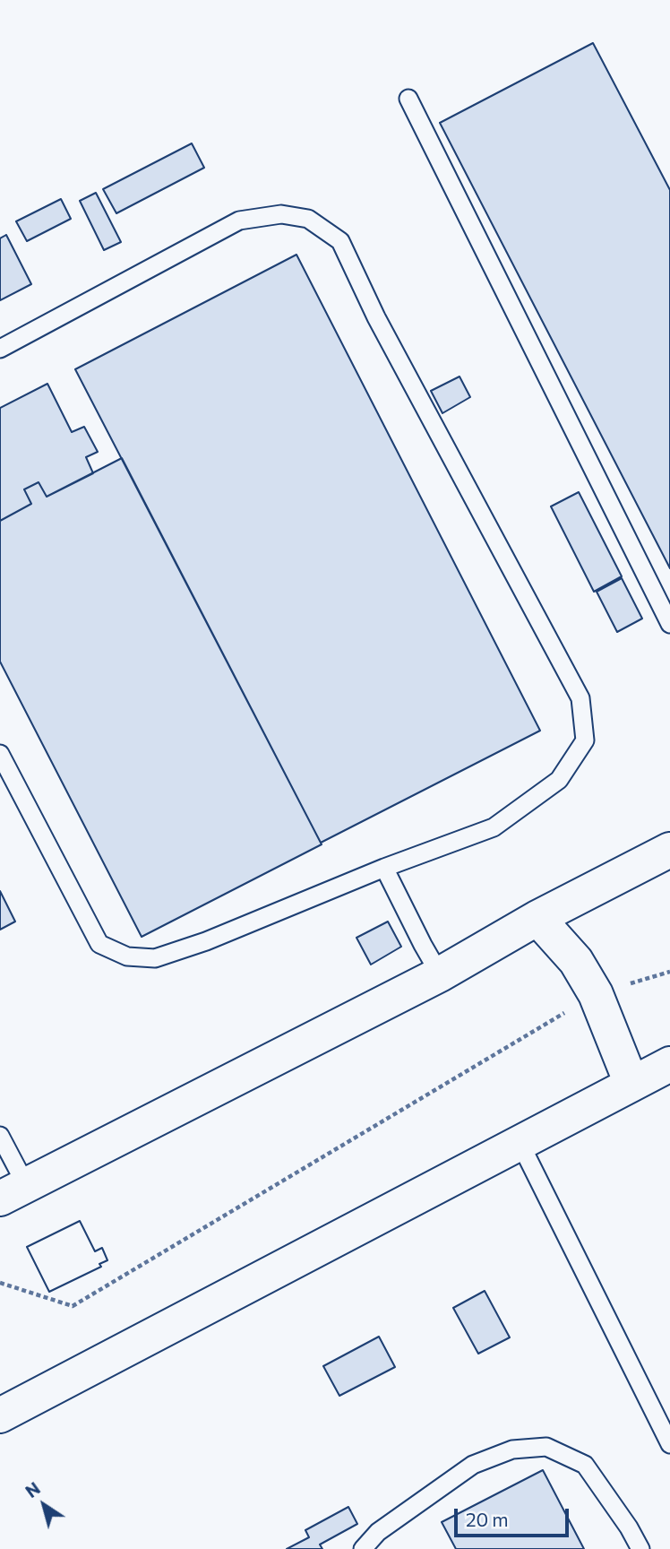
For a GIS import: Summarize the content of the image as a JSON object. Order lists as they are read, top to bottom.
{
  "scale_bar": "20 m",
  "north": "top left"
}
